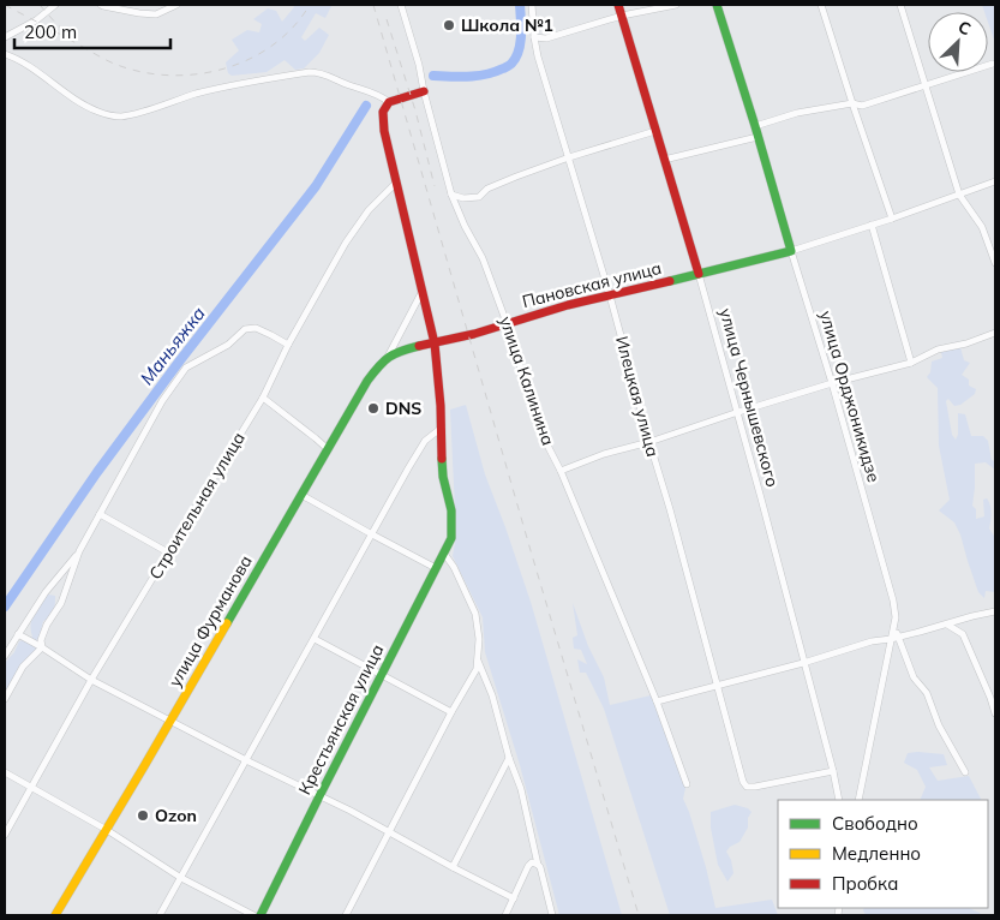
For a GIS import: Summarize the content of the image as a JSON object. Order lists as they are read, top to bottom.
{
  "streets": {
    "main road": [
      "Пановская улица",
      "улица Орджоникидзе",
      "улица Чернышевского",
      "улица Фурманова",
      "Крестьянская улица"
    ],
    "street": ["улица Калинина", "Илецкая улица", "Строительная улица"]
  },
  "crossings": [
    ["Пановская улица", "улица Калинина"],
    ["Пановская улица", "Илецкая улица"],
    ["Пановская улица", "улица Орджоникидзе"],
    ["Пановская улица", "улица Чернышевского"],
    ["Пановская улица", "улица Фурманова"],
    ["Илецкая улица", "улица Чернышевского"]
  ],
  "water": ["Маньяжка"],
  "places": ["Школа №1", "DNS", "Ozon"],
  "legend": ["Свободно", "Медленно", "Пробка"],
  "scale_bar": "200 m",
  "north": "top right"
}
